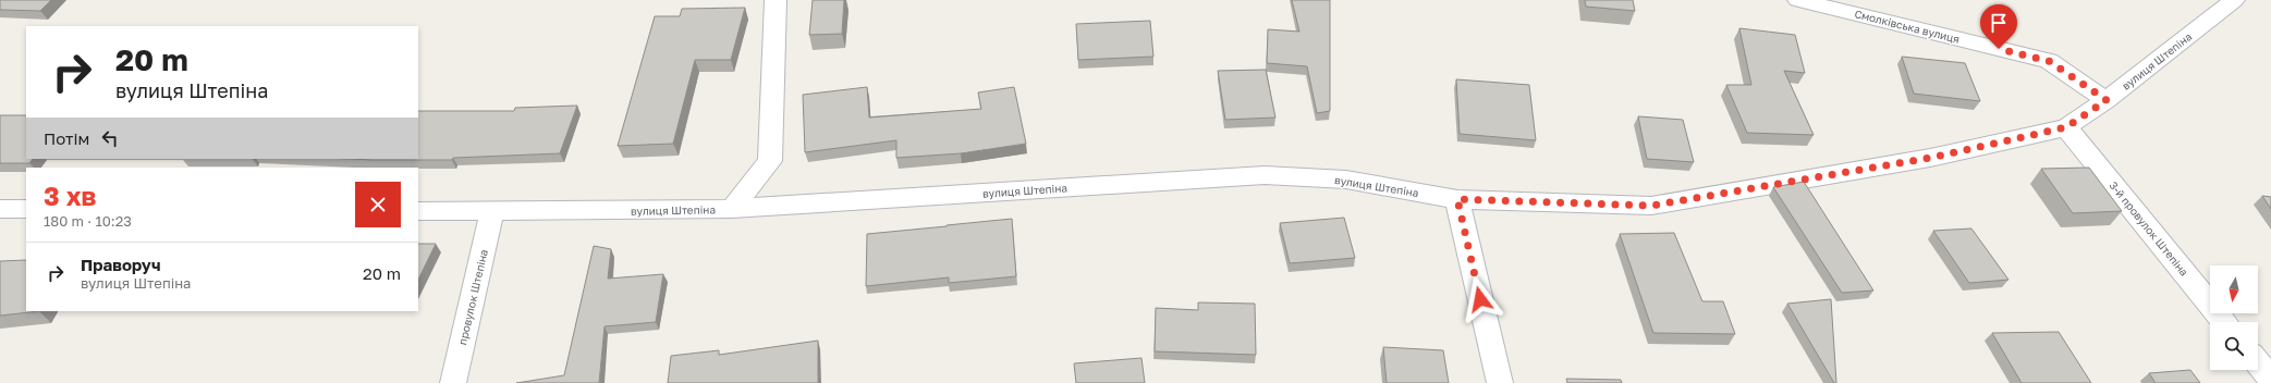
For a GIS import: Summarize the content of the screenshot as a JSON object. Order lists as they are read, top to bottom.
{
  "streets": {
    "street": [
      "Смолківська вулиця",
      "вулиця Штепіна",
      "3-й провулок Штепіна",
      "провулок Штепіна"
    ]
  },
  "crossings": [
    ["Смолківська вулиця", "вулиця Штепіна"],
    ["вулиця Штепіна", "3-й провулок Штепіна"],
    ["вулиця Штепіна", "провулок Штепіна"]
  ],
  "north": "bottom",
  "page": {
    "turn": ["20 m", "вулиця Штепіна"],
    "then": "Потім",
    "heading": ["3 хв", "180 m · 10:23"],
    "list": [
      {
        "name": "Праворуч",
        "note": "вулиця Штепіна",
        "value": "20 m"
      }
    ]
  }
}
